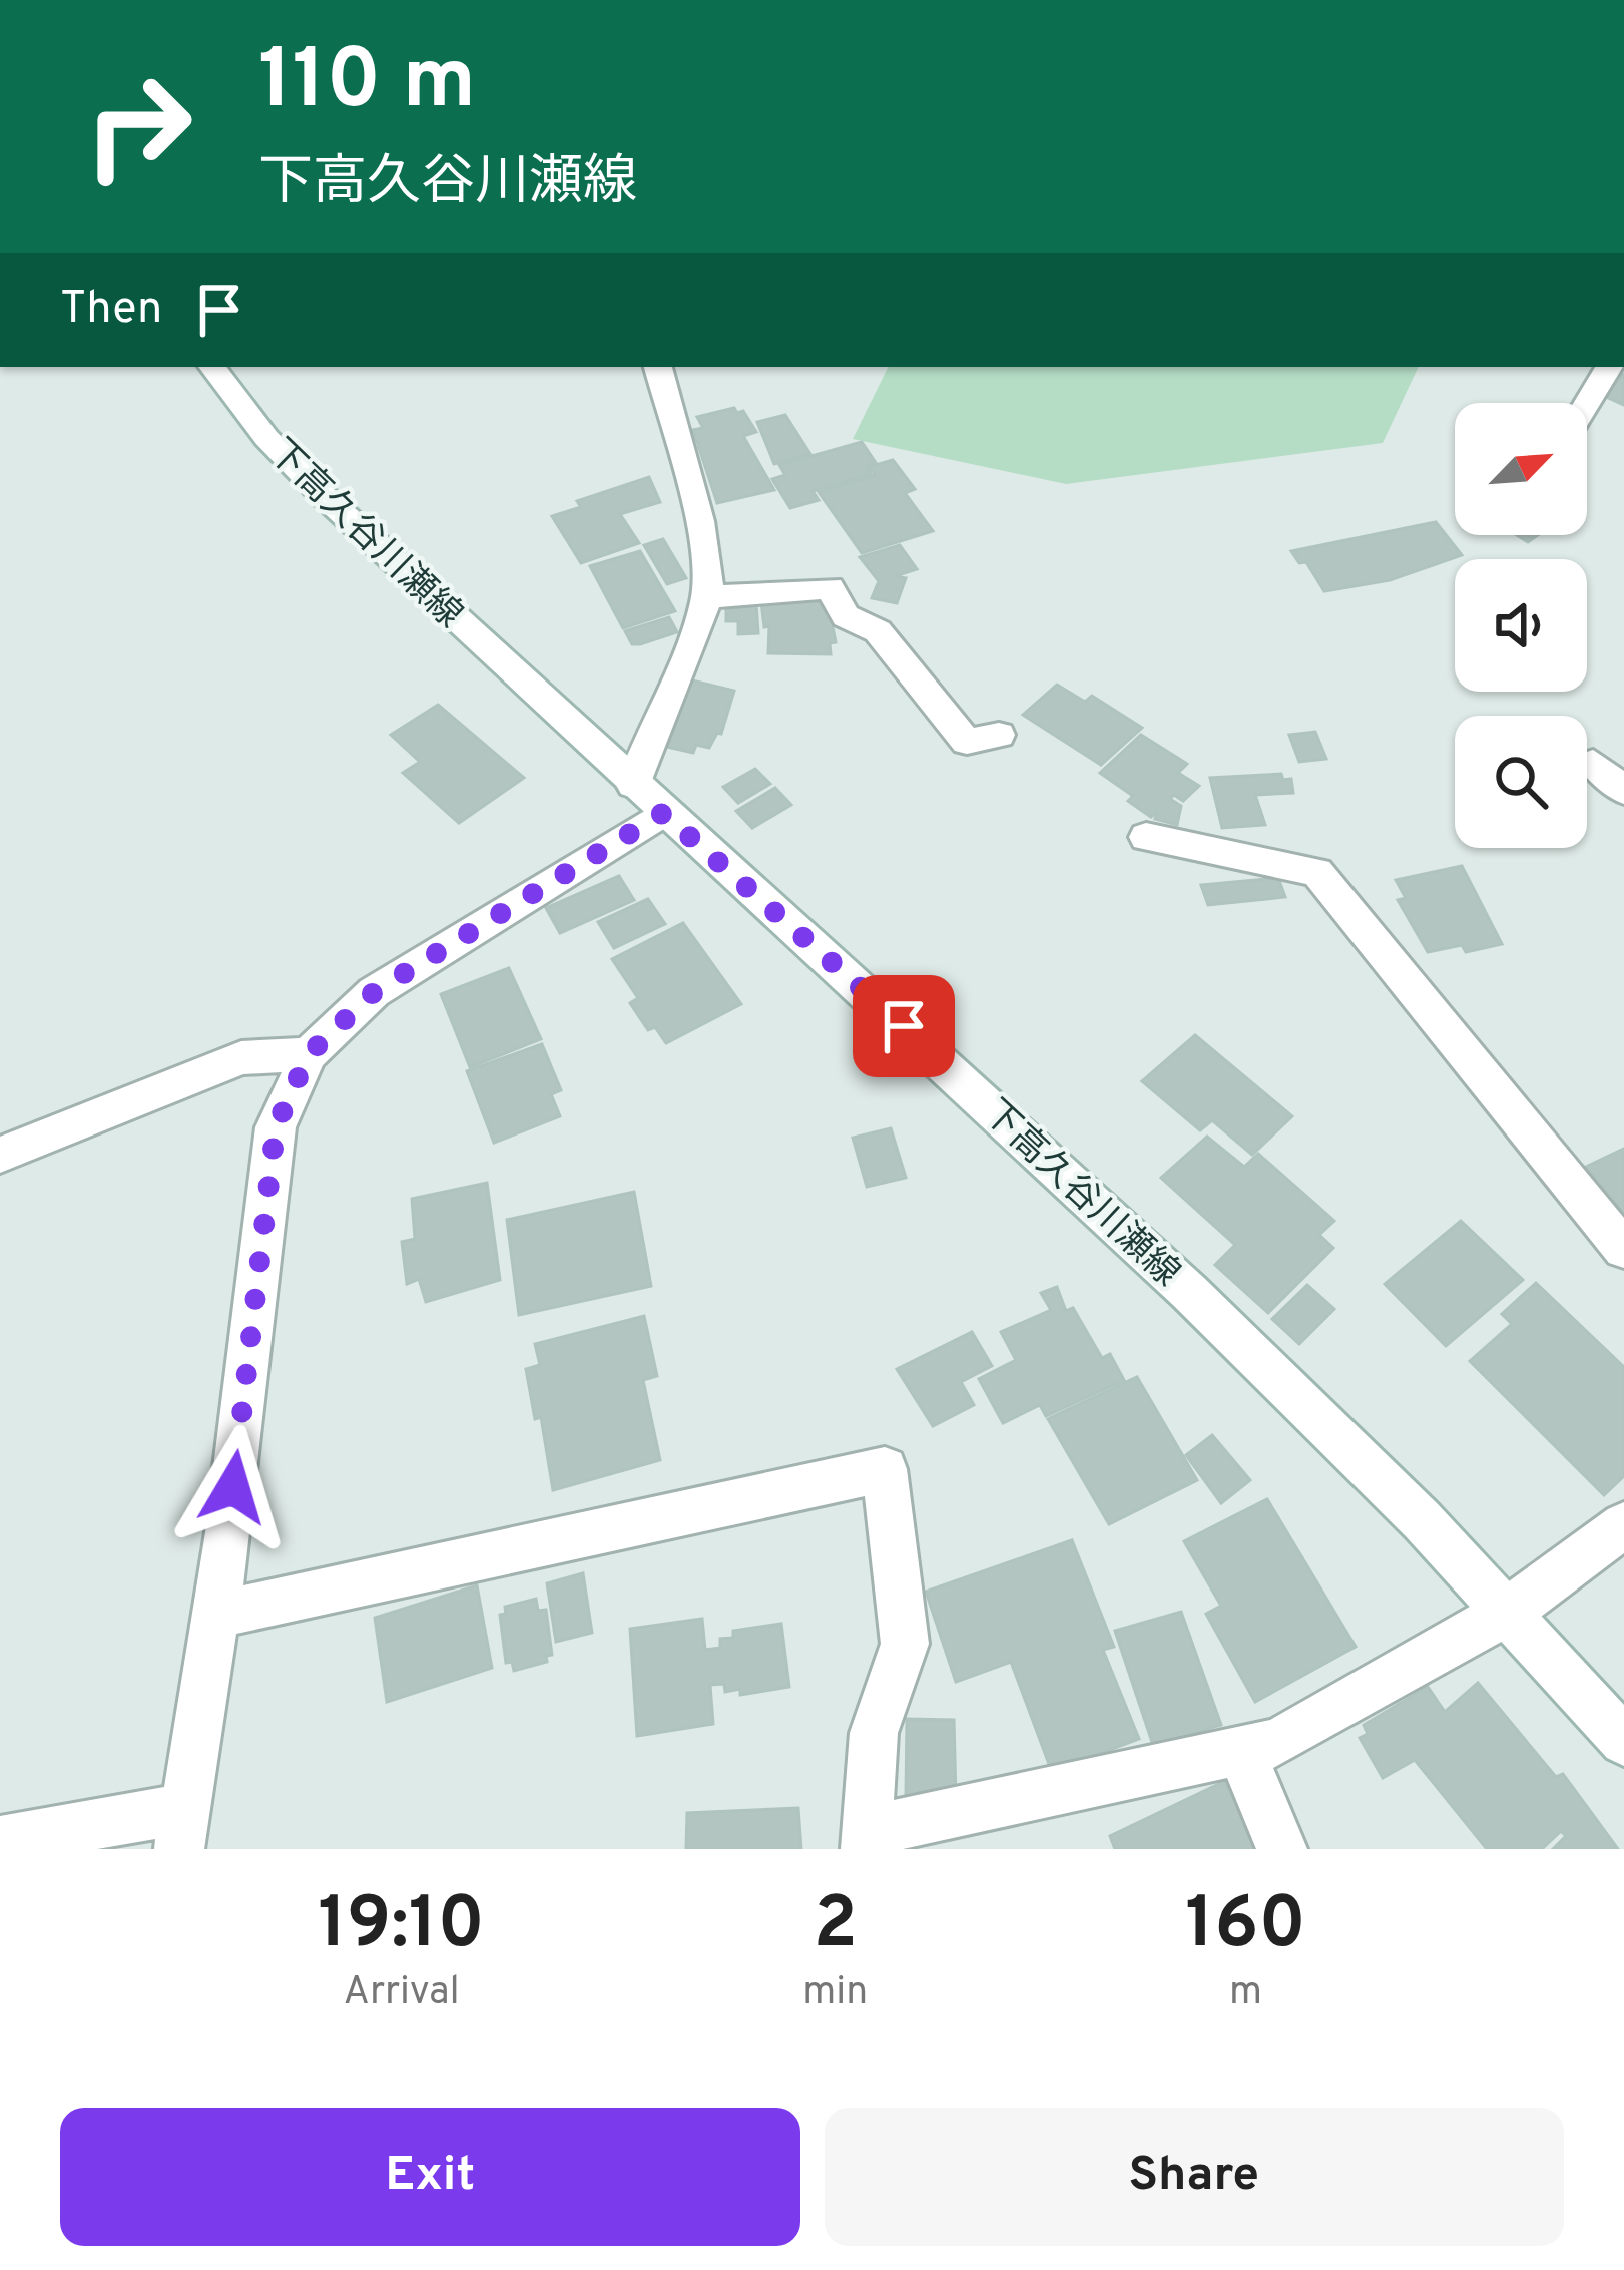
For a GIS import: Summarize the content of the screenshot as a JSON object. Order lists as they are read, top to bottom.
{
  "streets": {
    "street": ["下高久谷川瀬線"]
  },
  "north": "top right",
  "page": {
    "turn": ["110 m", "下高久谷川瀬線"],
    "then": "Then",
    "eta": [
      "19:10",
      "Arrival",
      "2",
      "min",
      "160",
      "m"
    ],
    "buttons": ["Exit", "Share"]
  }
}
